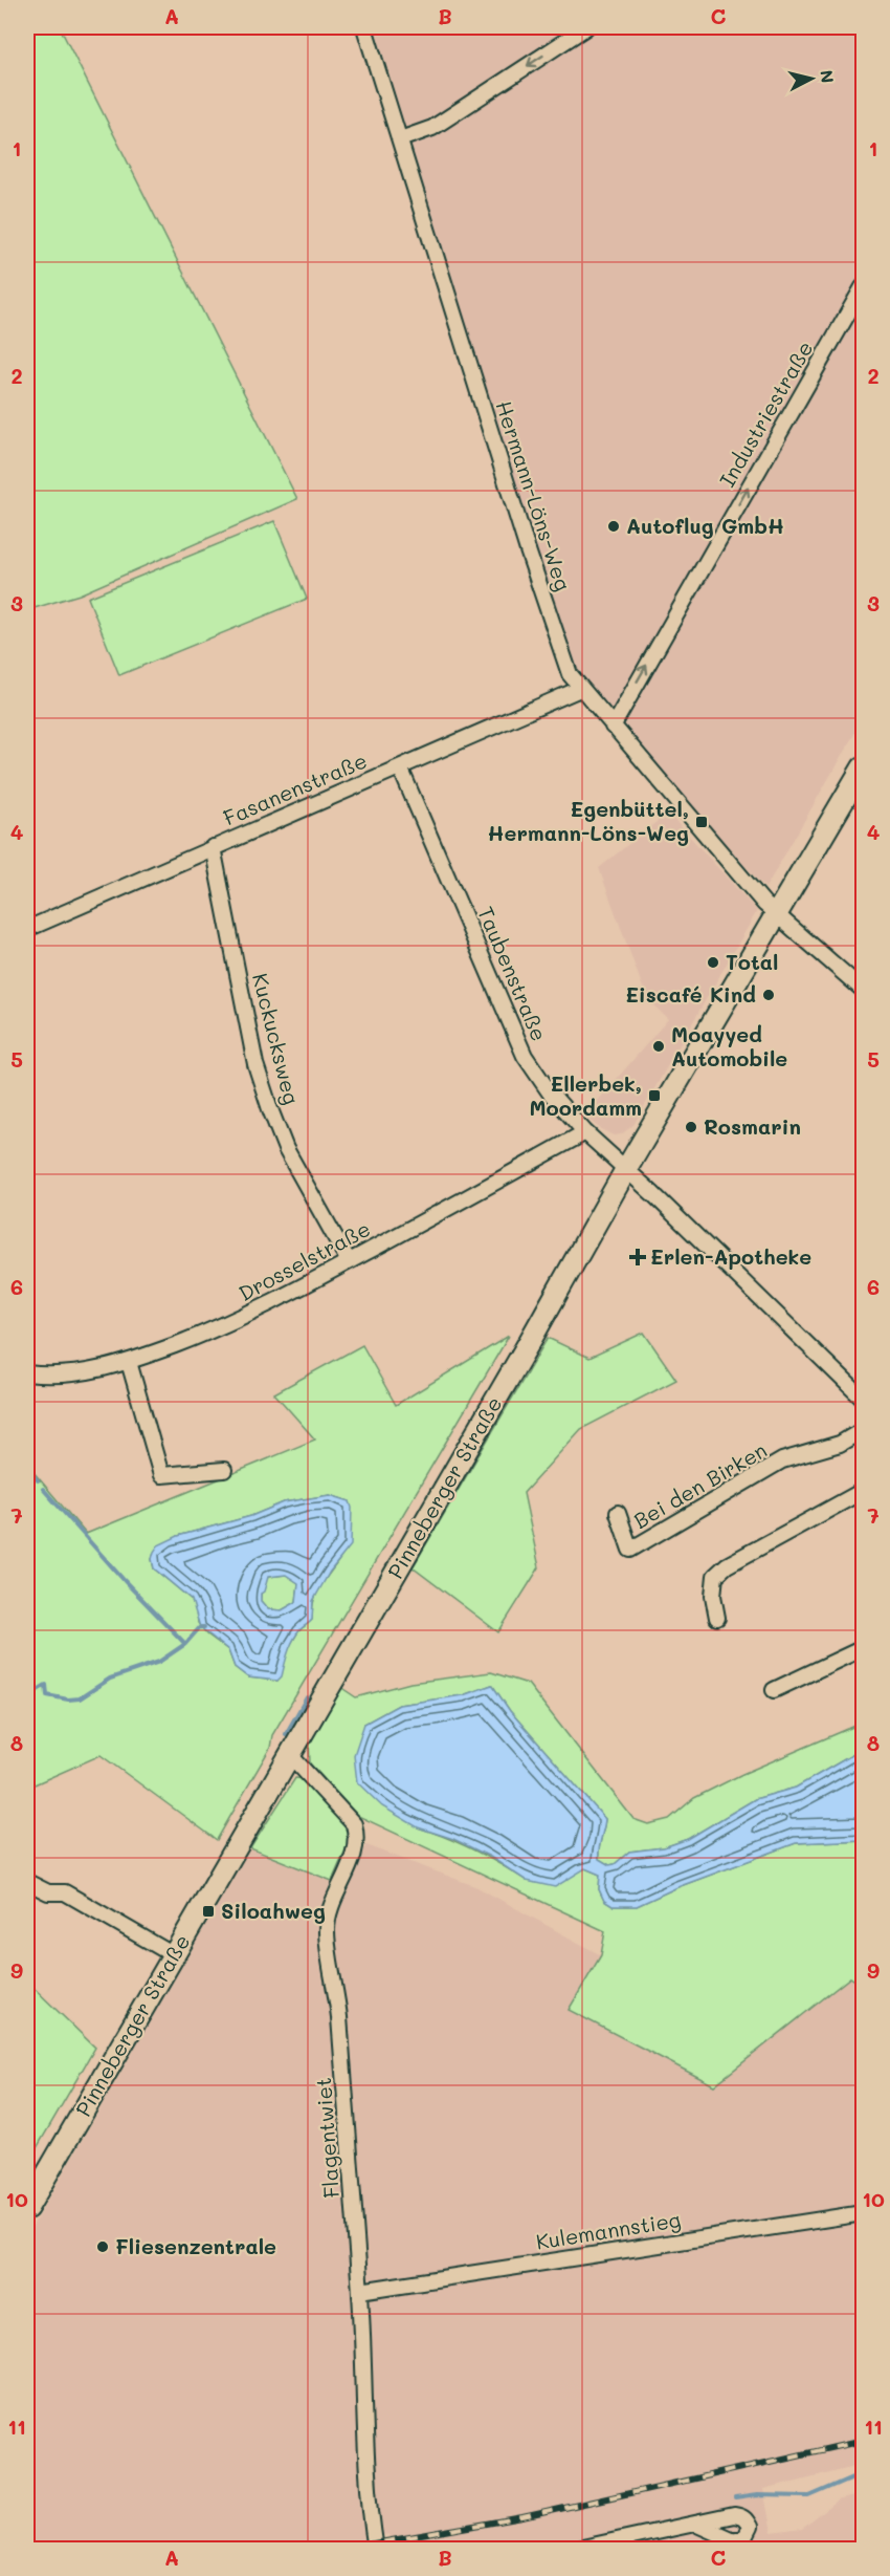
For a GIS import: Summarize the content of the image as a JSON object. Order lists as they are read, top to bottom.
{
  "streets": {
    "main road": ["Pinneberger Straße"],
    "street": [
      "Industriestraße",
      "Hermann-Löns-Weg",
      "Fasanenstraße",
      "Taubenstraße",
      "Kuckucksweg",
      "Drosselstraße",
      "Bei den Birken",
      "Flagentwiet",
      "Kulemannstieg"
    ]
  },
  "crossings": [
    ["Industriestraße", "Hermann-Löns-Weg"],
    ["Hermann-Löns-Weg", "Fasanenstraße"],
    ["Hermann-Löns-Weg", "Pinneberger Straße"],
    ["Fasanenstraße", "Taubenstraße"],
    ["Fasanenstraße", "Kuckucksweg"],
    ["Taubenstraße", "Drosselstraße"],
    ["Taubenstraße", "Pinneberger Straße"],
    ["Kuckucksweg", "Drosselstraße"],
    ["Pinneberger Straße", "Flagentwiet"],
    ["Flagentwiet", "Kulemannstieg"]
  ],
  "one_way": ["Industriestraße"],
  "places": {
    "other": [
      "Autoflug GmbH",
      "Total",
      "Eiscafé Kind",
      "Moayyed Automobile",
      "Rosmarin",
      "Fliesenzentrale"
    ],
    "transit": ["Egenbüttel, Hermann-Löns-Weg", "Ellerbek, Moordamm", "Siloahweg"],
    "health": ["Erlen-Apotheke"]
  },
  "north": "right",
  "grid": {
    "columns": ["A", "B", "C"],
    "rows": [
      "1",
      "2",
      "3",
      "4",
      "5",
      "6",
      "7",
      "8",
      "9",
      "10",
      "11"
    ]
  }
}
